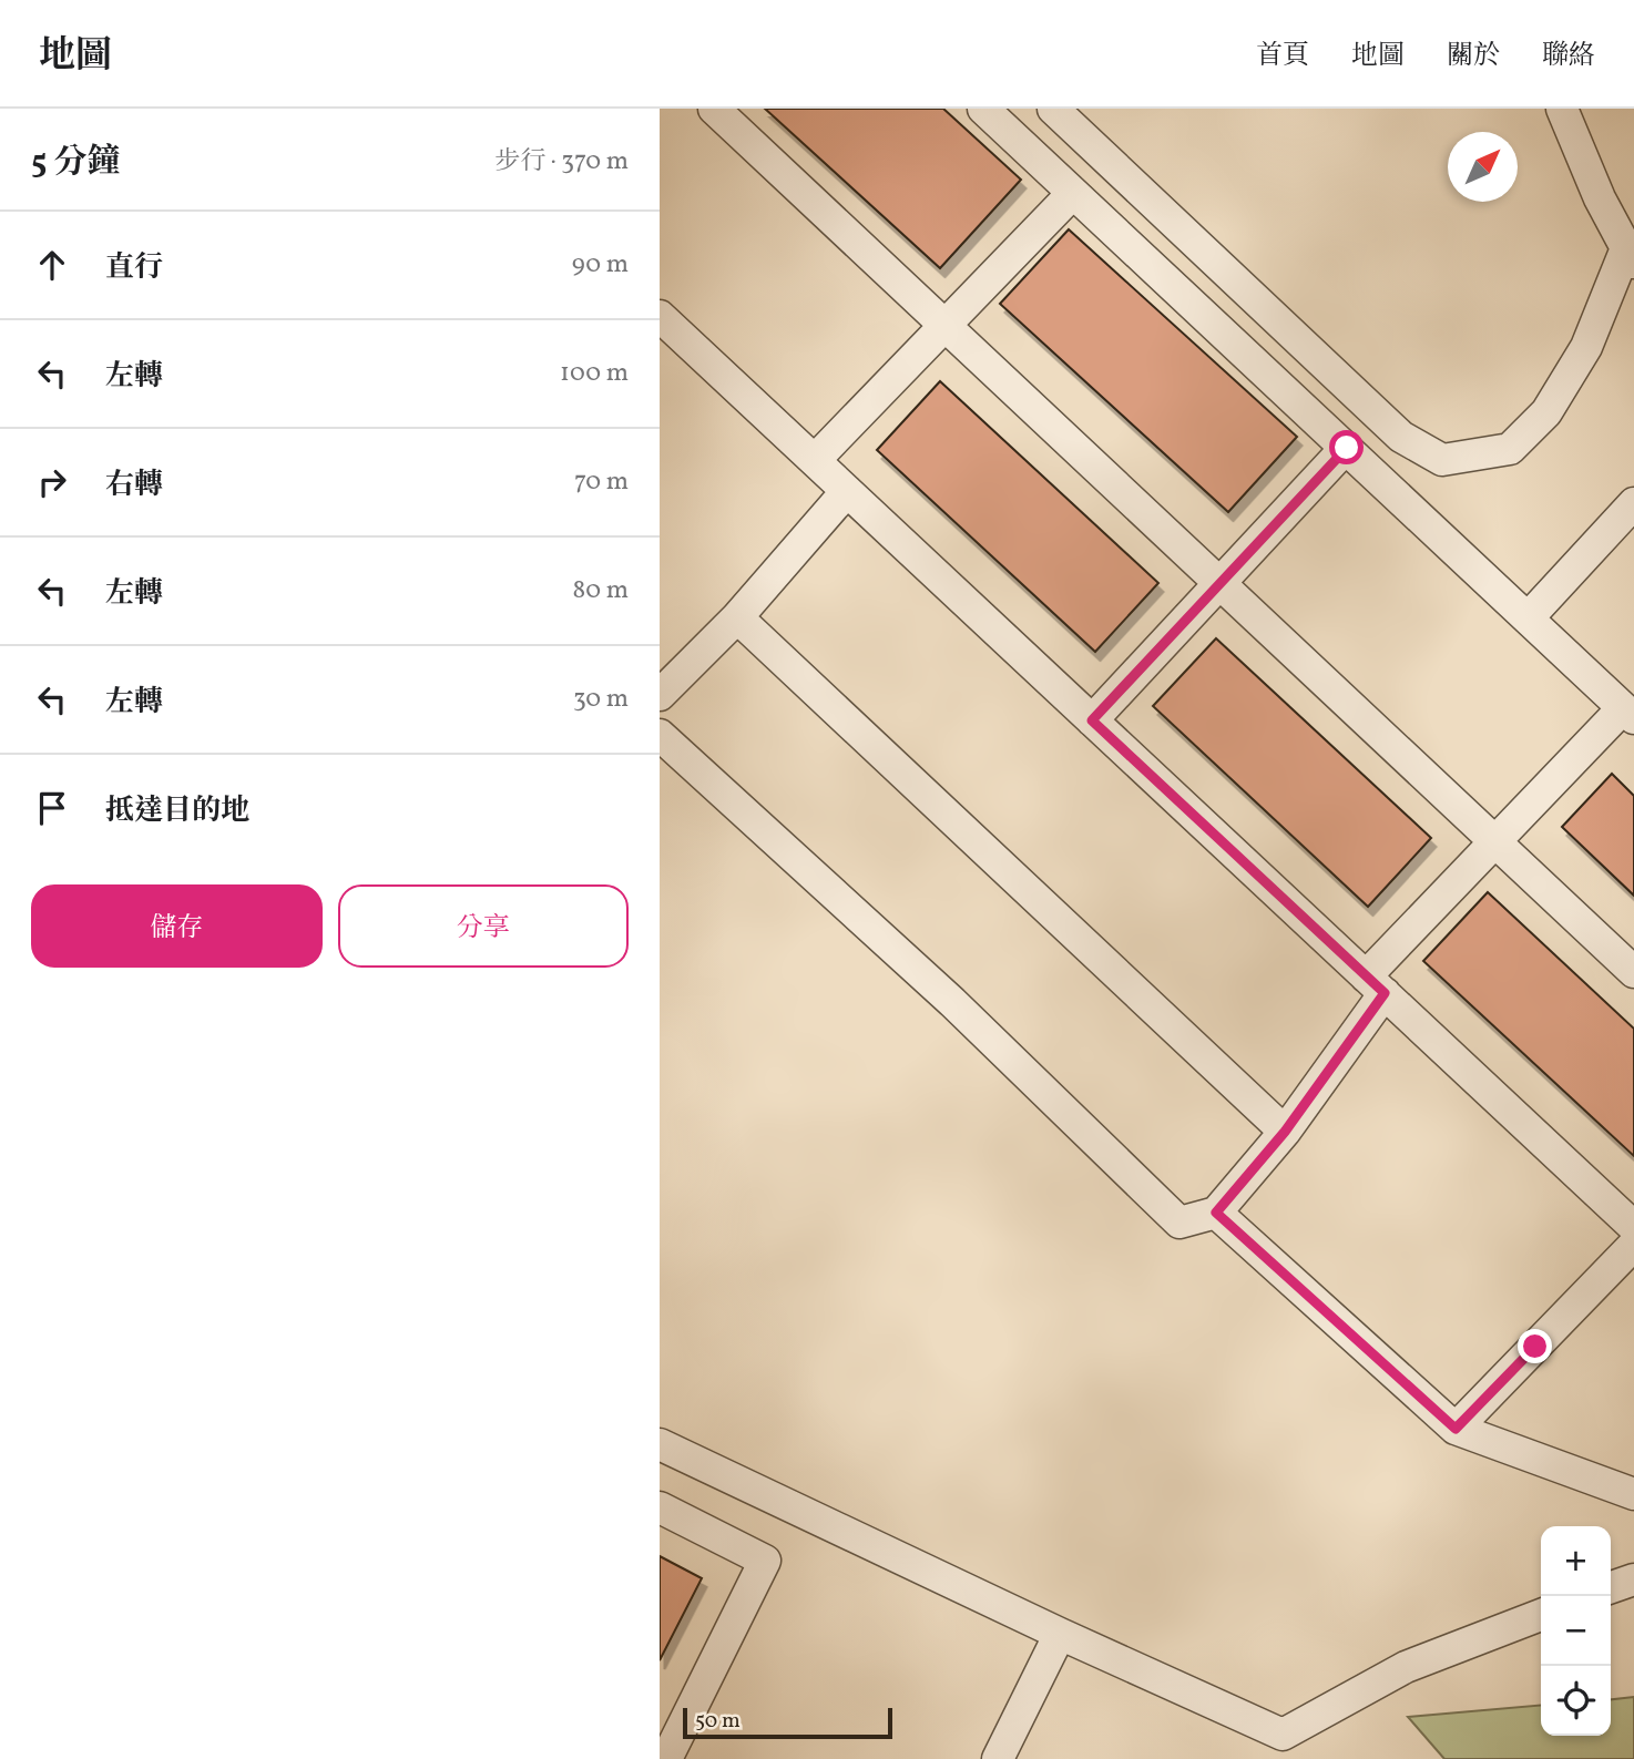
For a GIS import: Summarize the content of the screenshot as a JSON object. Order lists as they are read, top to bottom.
{
  "scale_bar": "50 m",
  "north": "top right",
  "page": {
    "header": "地圖",
    "nav": [
      "首頁",
      "地圖",
      "關於",
      "聯絡"
    ],
    "heading": ["5 分鐘", "步行 · 370 m"],
    "list": [
      ["直行", "90 m"],
      ["左轉", "100 m"],
      ["右轉", "70 m"],
      ["左轉", "80 m"],
      ["左轉", "30 m"],
      "抵達目的地"
    ],
    "buttons": ["儲存", "分享"],
    "map_buttons": ["+", "−"],
    "scale": "50 m"
  }
}
